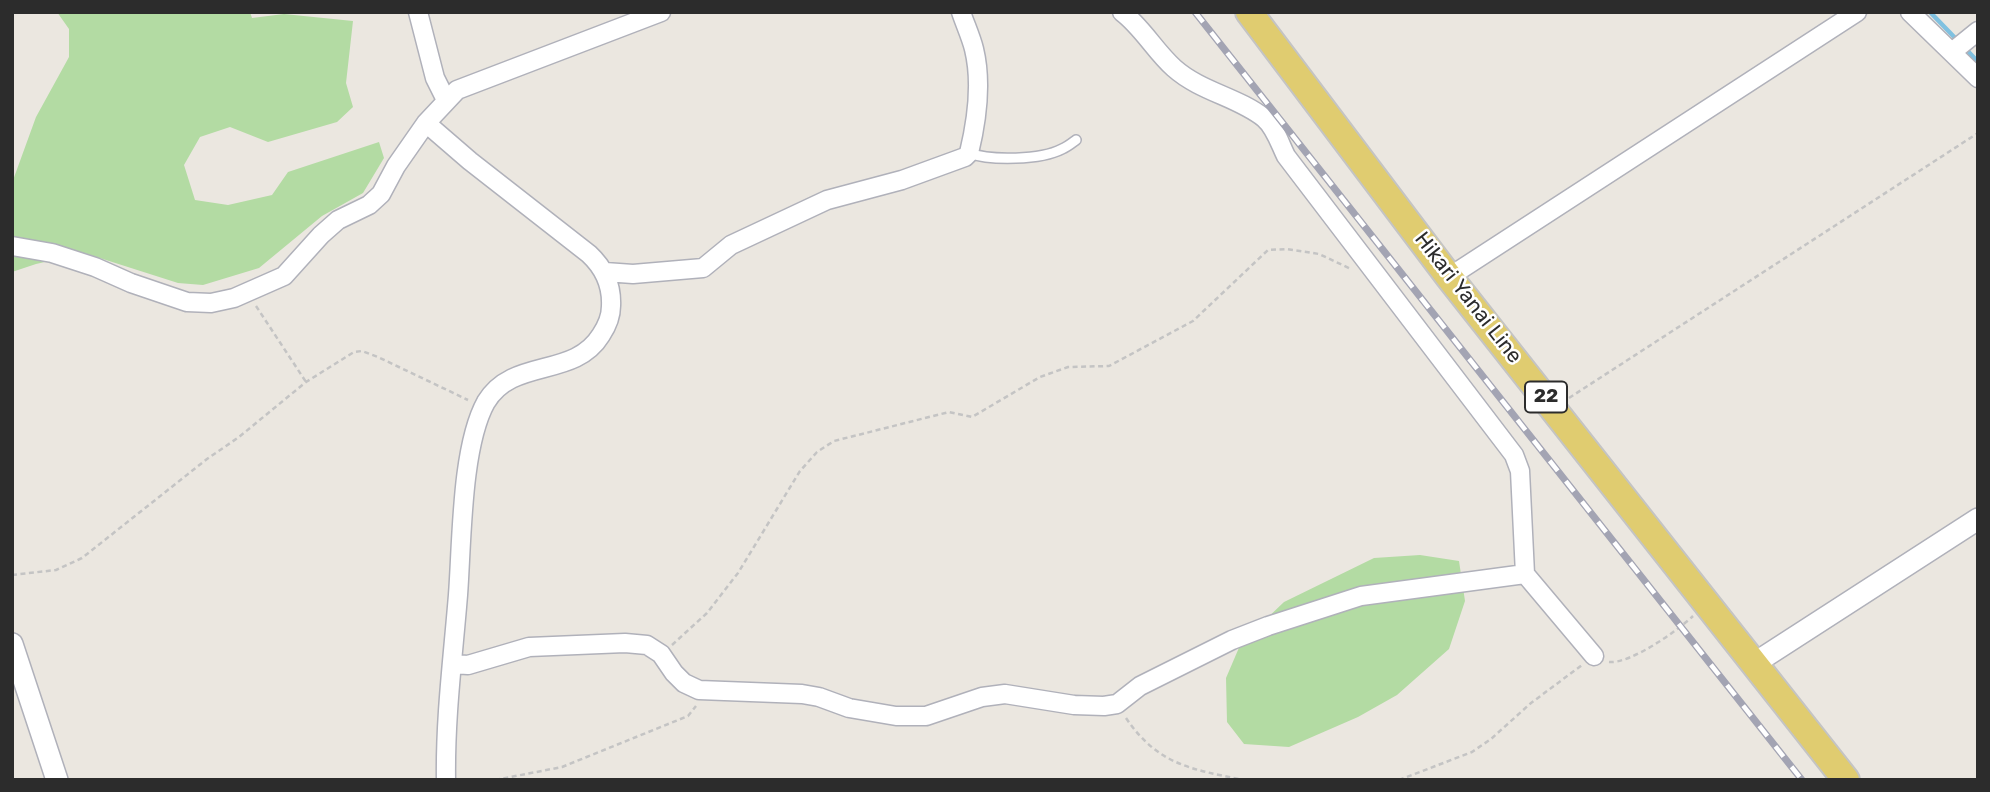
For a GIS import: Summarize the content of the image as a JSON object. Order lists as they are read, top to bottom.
{
  "streets": {
    "main road": ["Hikari Yanai Line", "22"]
  }
}
